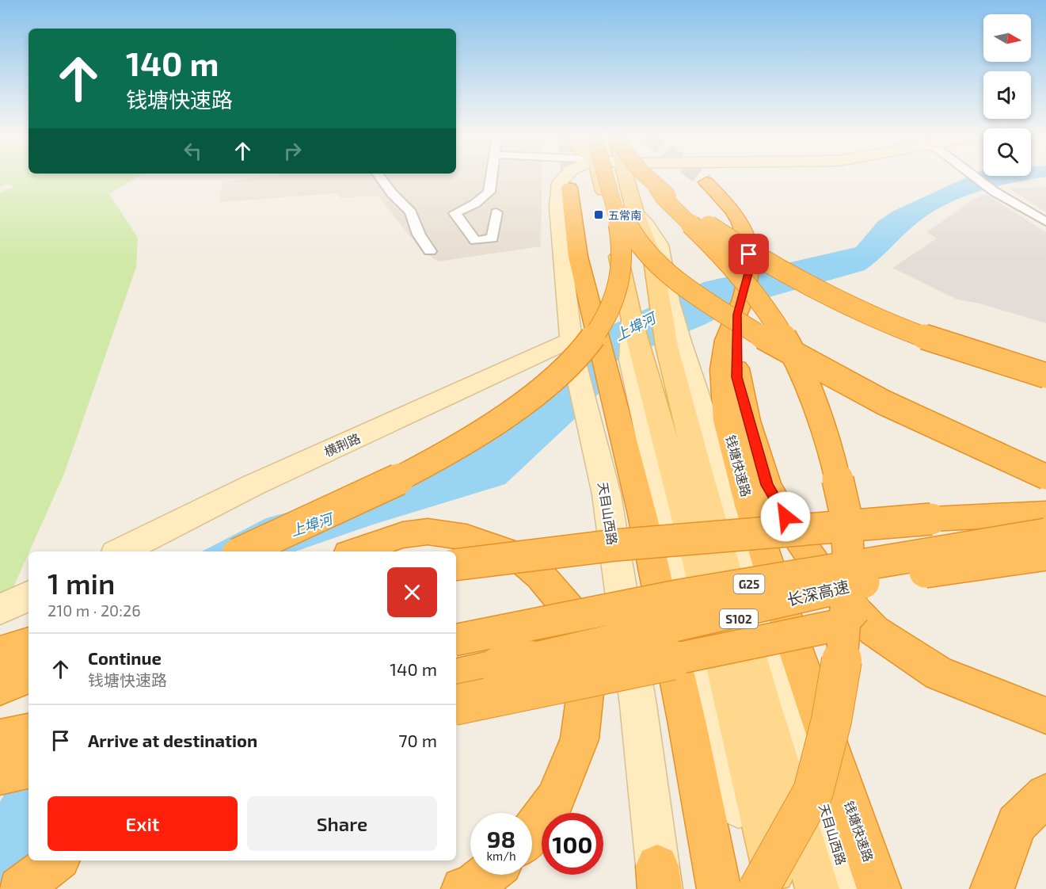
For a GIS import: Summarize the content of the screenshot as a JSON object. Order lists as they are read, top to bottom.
{
  "streets": {
    "highway": ["钱塘快速路", "G25", "长深高速"],
    "main road": ["横荆路", "天目山西路", "S102"]
  },
  "crossings": [
    ["横荆路", "天目山西路"]
  ],
  "water": ["上埠河"],
  "places": {
    "transit": ["五常南"]
  },
  "north": "right",
  "page": {
    "turn": ["140 m", "钱塘快速路"],
    "heading": ["1 min", "210 m · 20:26"],
    "list": [
      {
        "name": "Continue",
        "note": "钱塘快速路",
        "value": "140 m"
      },
      {
        "name": "Arrive at destination",
        "value": "70 m"
      }
    ],
    "buttons": ["Exit", "Share"],
    "speed": "98 km/h",
    "limit": "100"
  }
}
